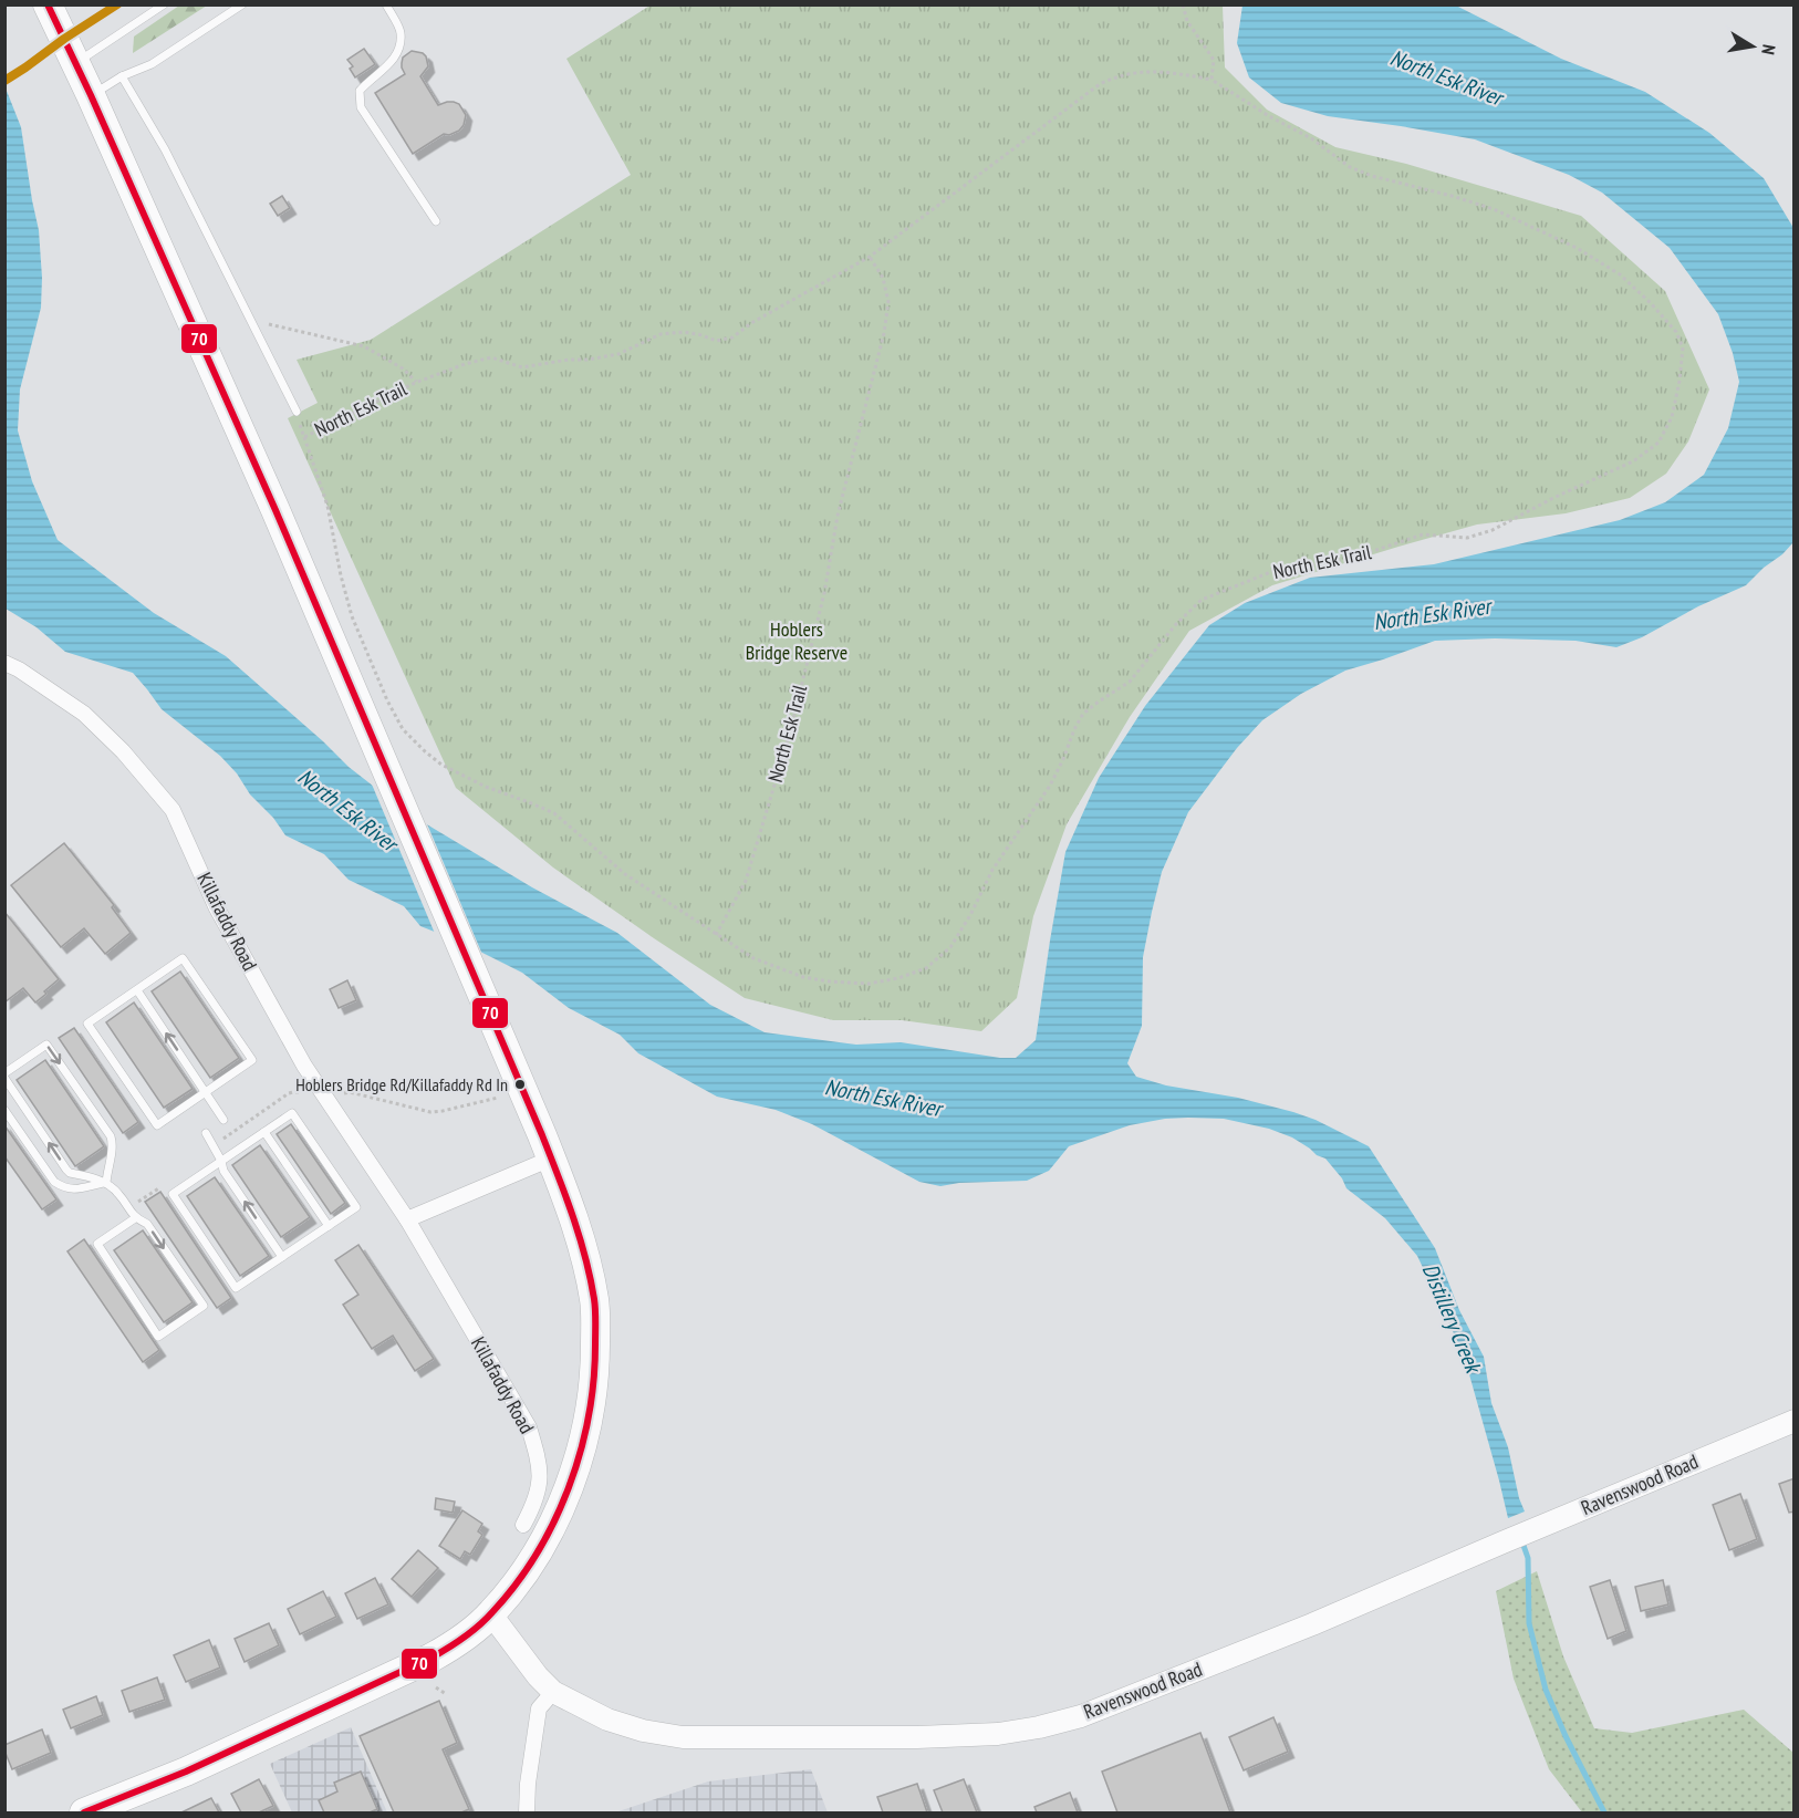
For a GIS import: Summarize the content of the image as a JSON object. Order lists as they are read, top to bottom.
{
  "streets": {
    "street": ["Killafaddy Road", "Ravenswood Road"],
    "path": ["North Esk Trail"]
  },
  "water": ["North Esk River", "Distillery Creek"],
  "parks": ["Hoblers Bridge Reserve"],
  "places": ["Hoblers Bridge Rd/Killafaddy Rd In"],
  "lines": ["transit line 70"],
  "north": "right"
}
